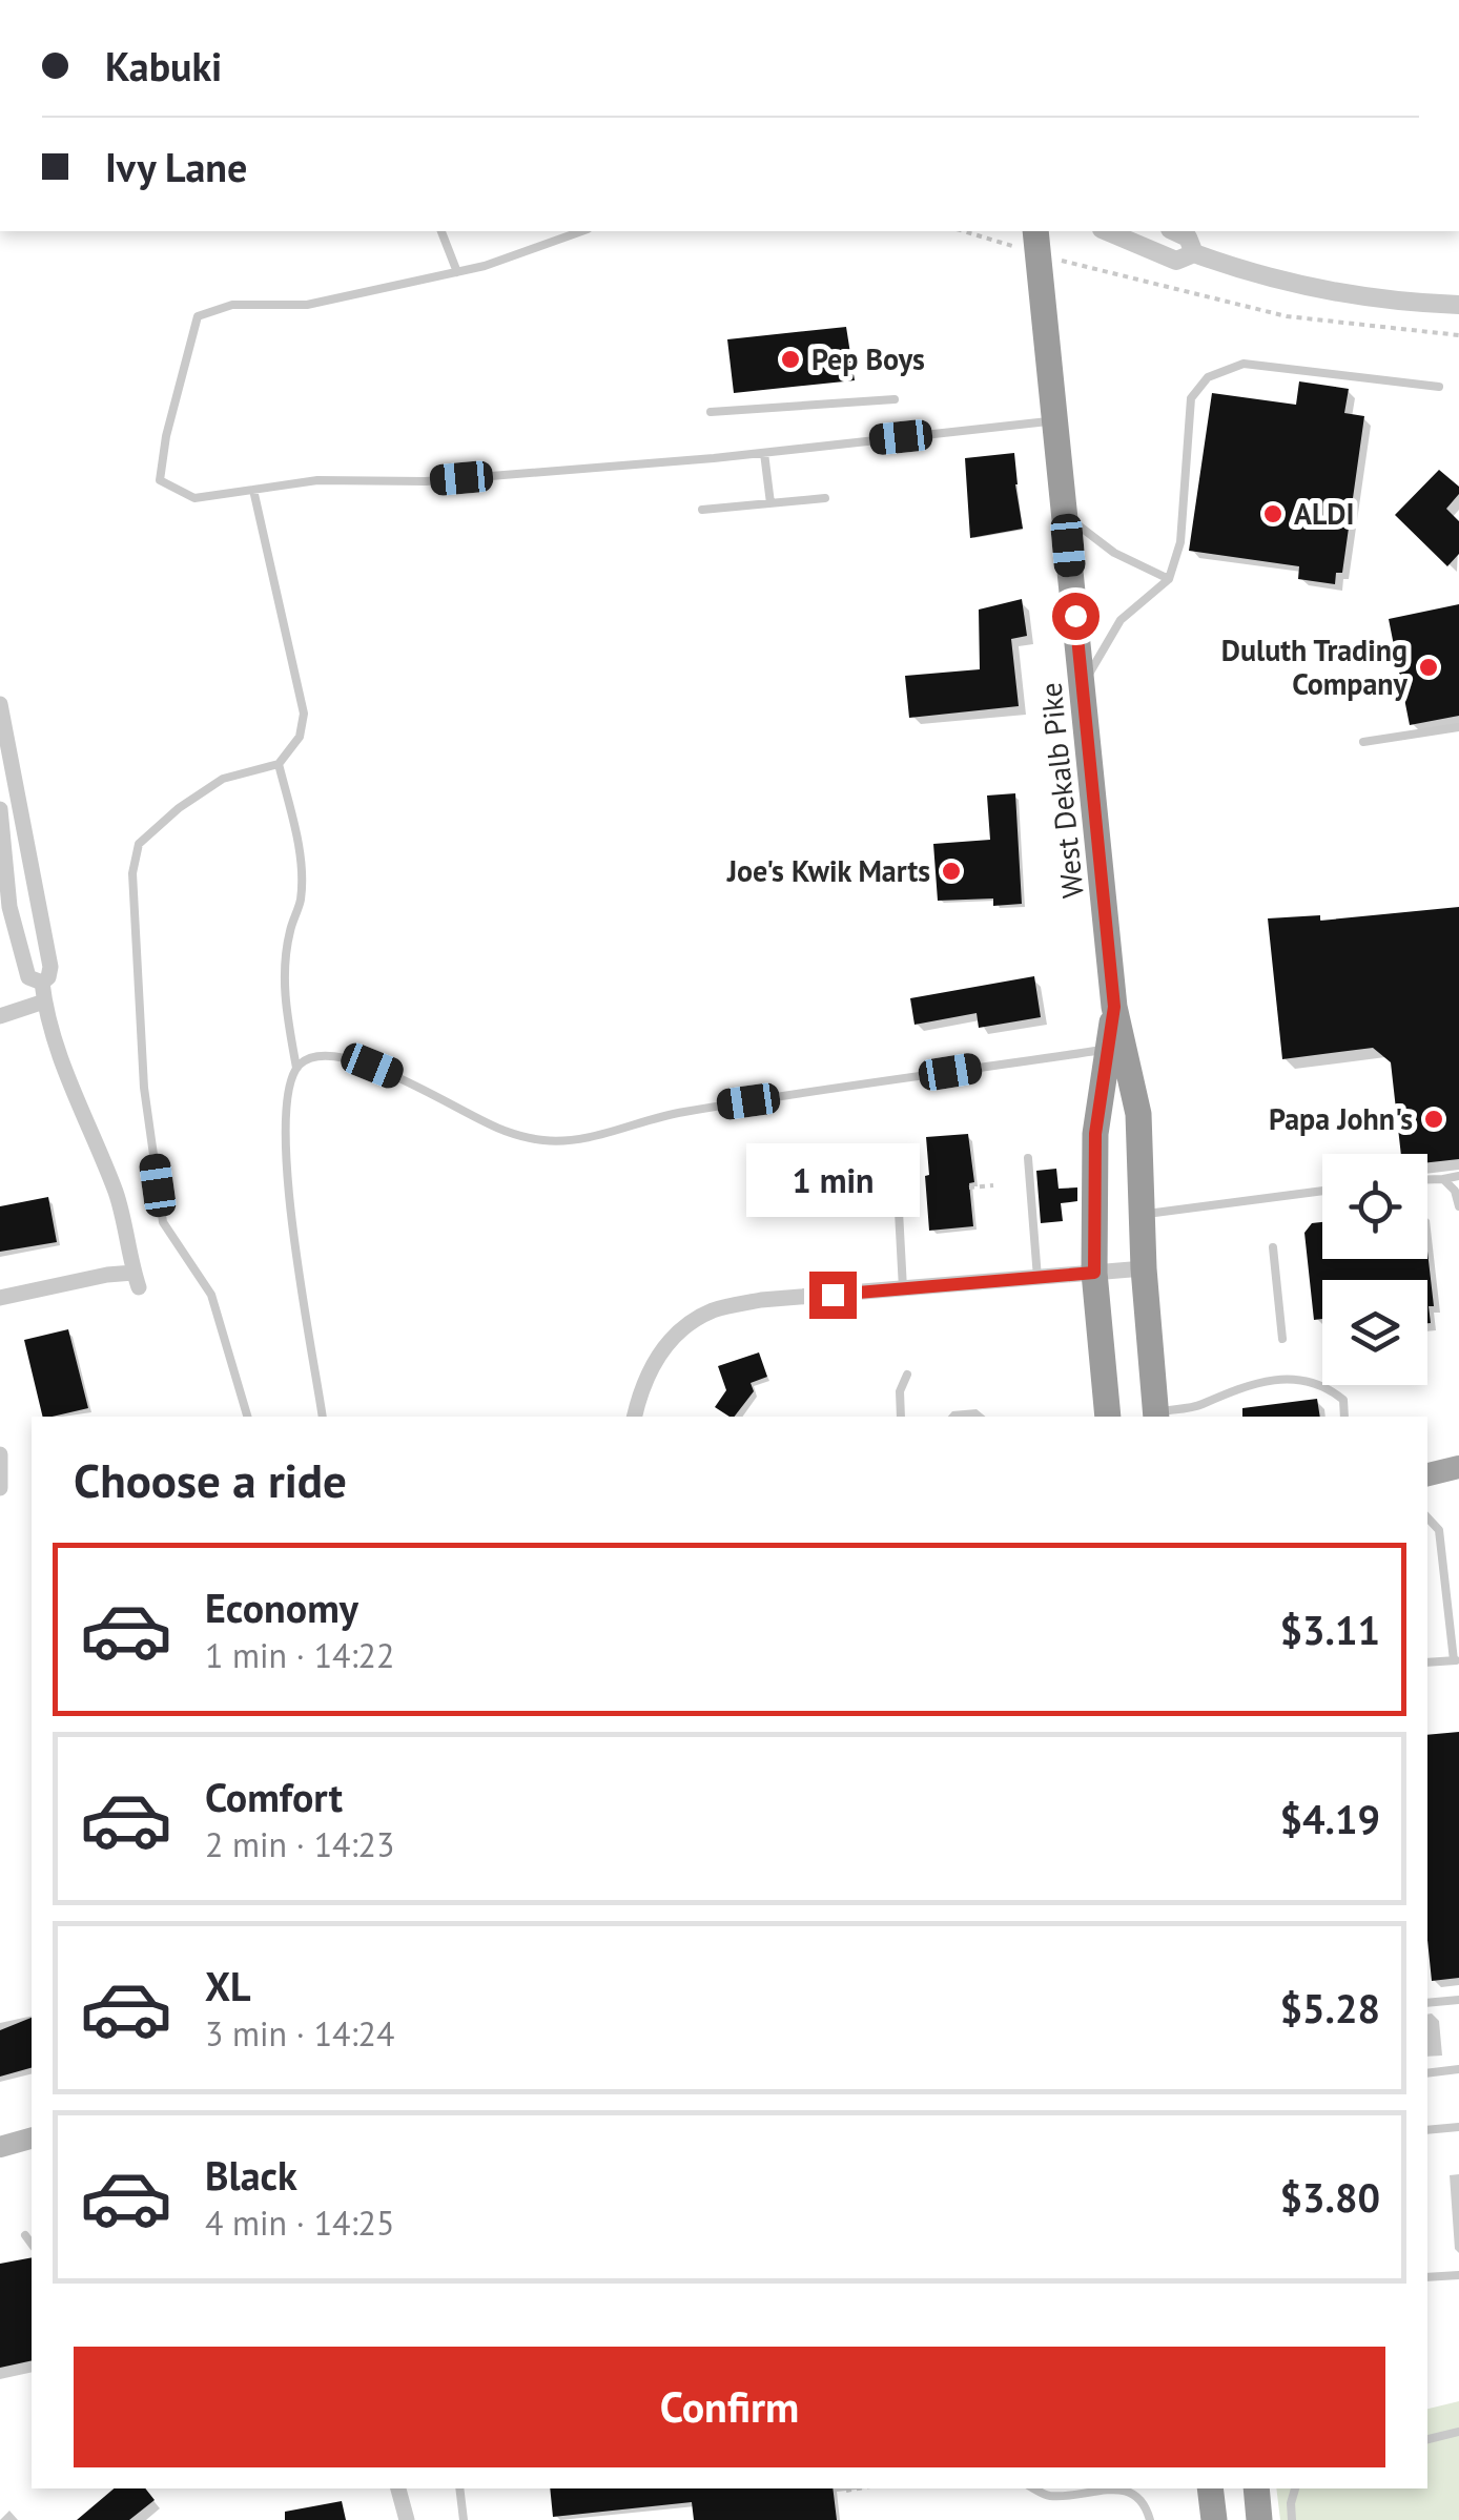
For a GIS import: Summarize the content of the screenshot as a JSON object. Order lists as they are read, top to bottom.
{
  "streets": {
    "highway": ["West Dekalb Pike"]
  },
  "places": [
    "Pep Boys",
    "ALDI",
    "Duluth Trading Company",
    "Joe's Kwik Marts",
    "Papa John's"
  ],
  "page": {
    "banner": ["Kabuki", "Ivy Lane"],
    "bubble": "1 min",
    "heading": "Choose a ride",
    "list": [
      {
        "name": "Economy",
        "note": "1 min · 14:22",
        "value": "$3.11"
      },
      {
        "name": "Comfort",
        "note": "2 min · 14:23",
        "value": "$4.19"
      },
      {
        "name": "XL",
        "note": "3 min · 14:24",
        "value": "$5.28"
      },
      {
        "name": "Black",
        "note": "4 min · 14:25",
        "value": "$3.80"
      }
    ],
    "buttons": "Confirm"
  }
}
